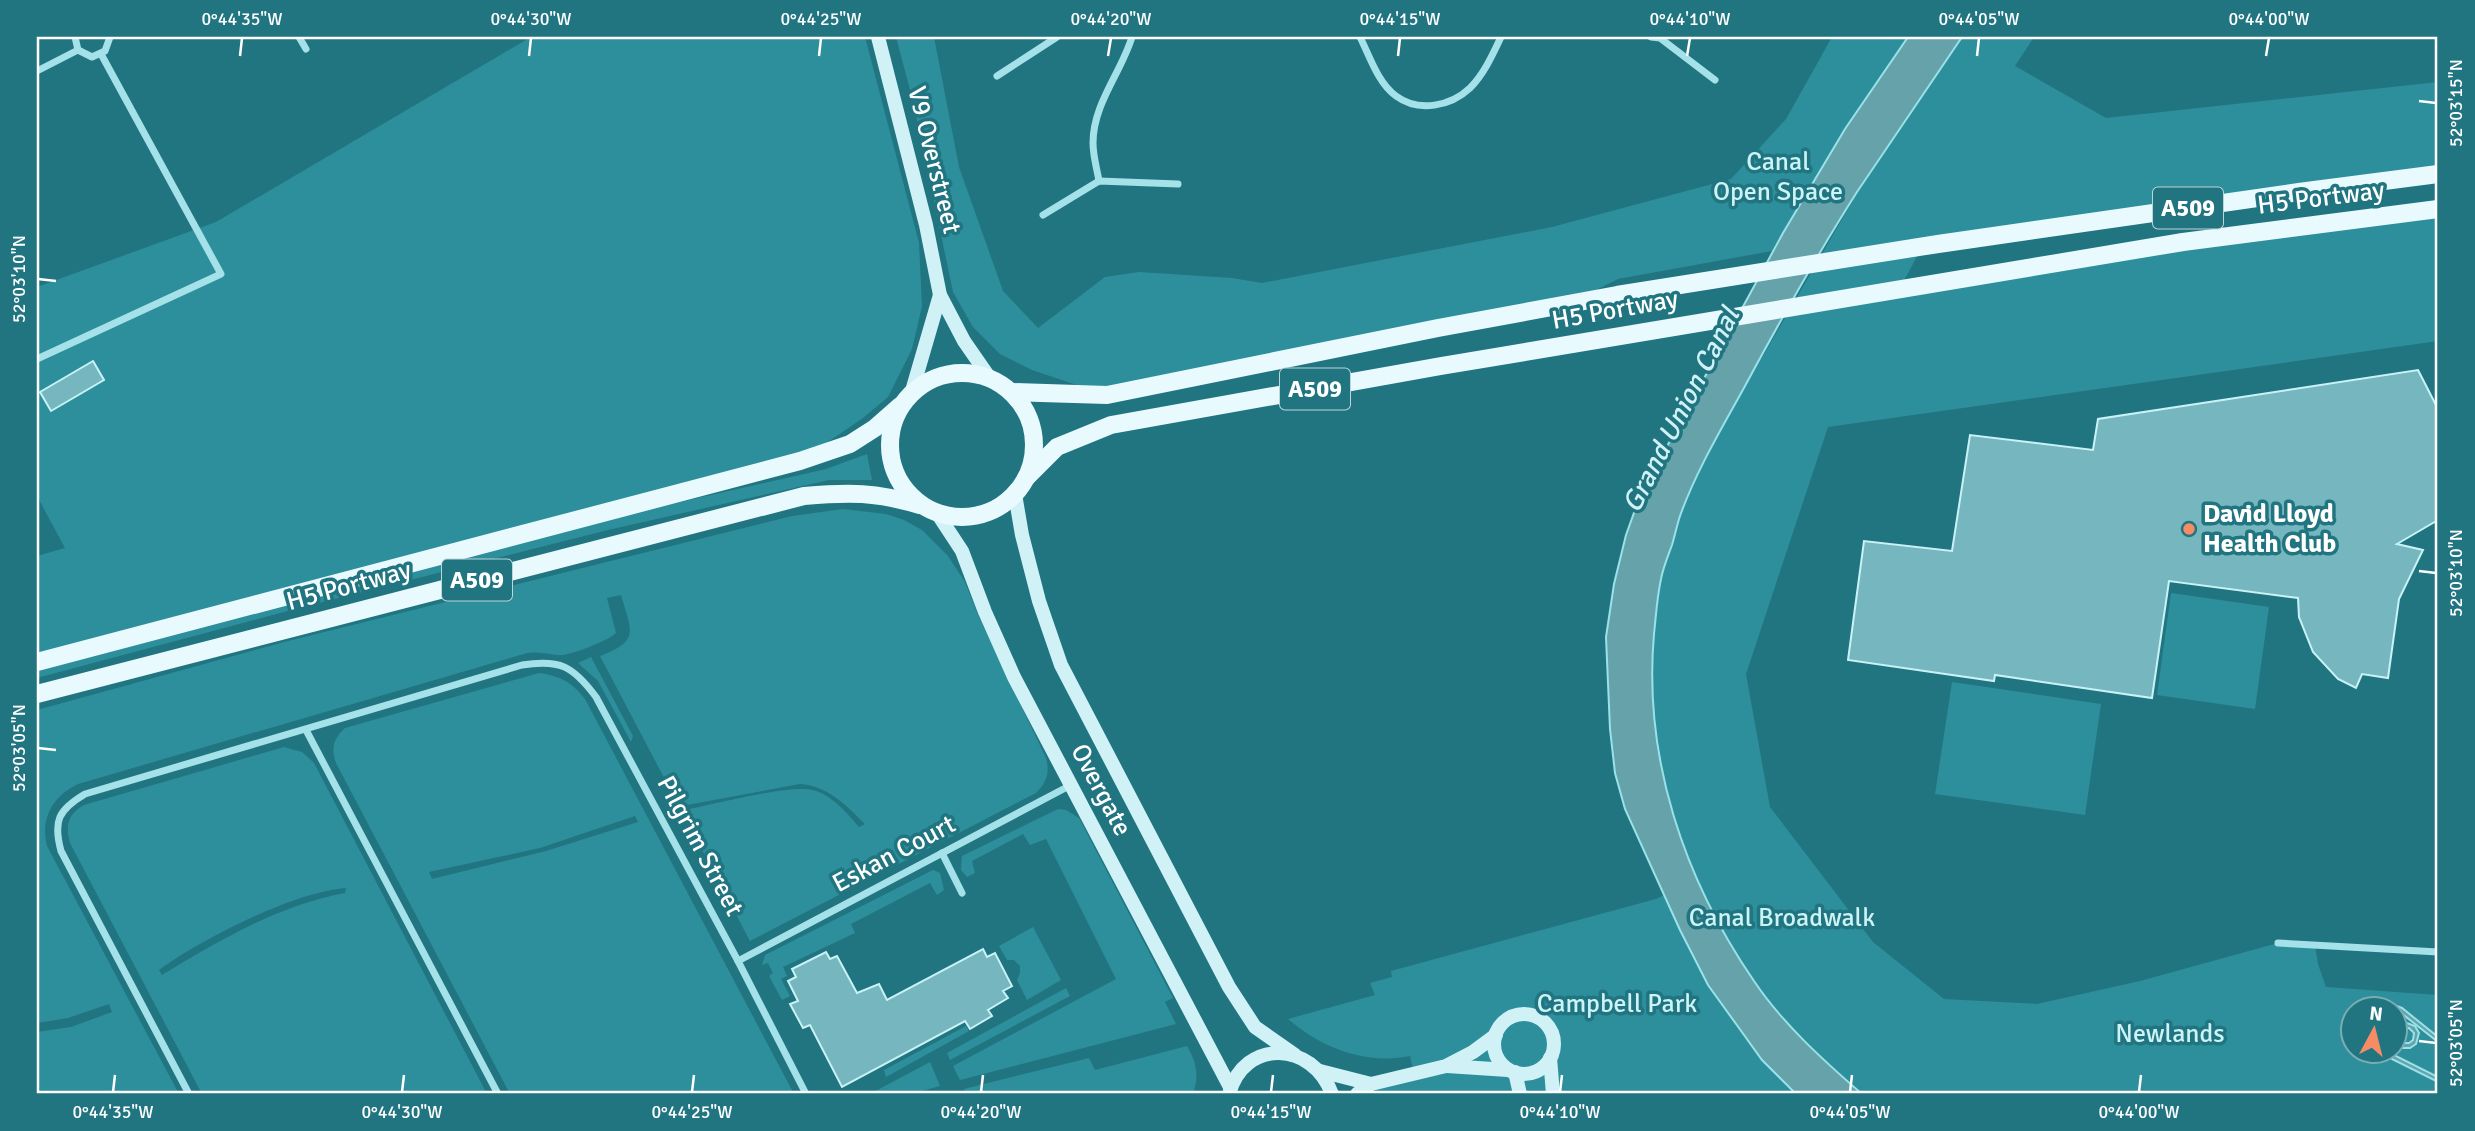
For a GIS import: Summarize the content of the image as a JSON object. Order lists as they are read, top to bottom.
{
  "streets": {
    "main road": ["H5 Portway", "A509"],
    "street": [
      "V9 Overstreet",
      "Overgate",
      "Pilgrim Street",
      "Eskan Court"
    ]
  },
  "crossings": [
    ["V9 Overstreet", "H5 Portway"],
    ["V9 Overstreet", "A509"],
    ["V9 Overstreet", "Overgate"],
    ["H5 Portway", "A509"],
    ["H5 Portway", "Overgate"],
    ["A509", "Overgate"],
    ["Overgate", "Eskan Court"],
    ["Pilgrim Street", "Eskan Court"]
  ],
  "water": ["Grand Union Canal"],
  "parks": [
    "Canal Open Space",
    "Canal Broadwalk",
    "Campbell Park",
    "Newlands"
  ],
  "places": ["David Lloyd Health Club"],
  "north": "top",
  "coordinates": [
    "0°44'35\"W",
    "0°44'30\"W",
    "0°44'25\"W",
    "0°44'20\"W",
    "0°44'15\"W",
    "0°44'10\"W",
    "0°44'05\"W",
    "0°44'00\"W",
    "52°03'15\"N",
    "52°03'10\"N",
    "52°03'05\"N"
  ]
}
